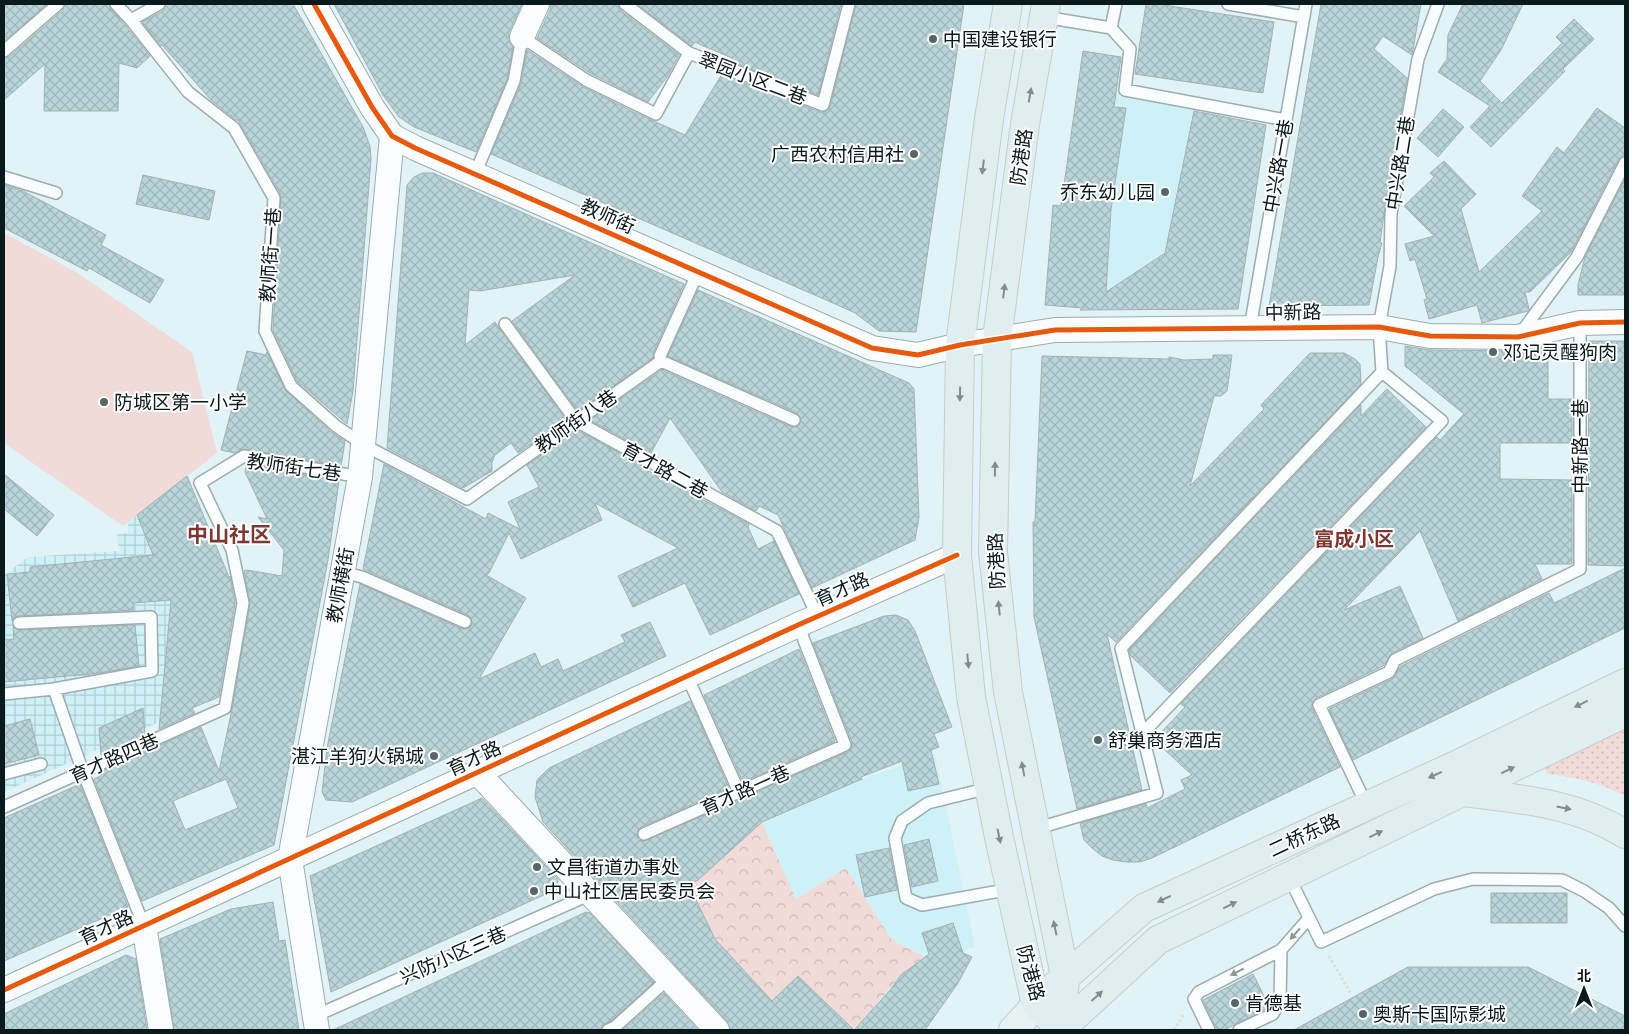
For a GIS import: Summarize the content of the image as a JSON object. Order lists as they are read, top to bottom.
{
  "streets": {
    "highway": ["防港路", "二桥东路"],
    "street": [
      "教师街",
      "中新路",
      "教师横街",
      "育才路"
    ],
    "lane": [
      "翠园小区二巷",
      "中兴路二巷",
      "中兴路一巷",
      "教师街一巷",
      "教师街八巷",
      "中新路一巷",
      "教师街七巷",
      "育才路二巷",
      "育才路四巷",
      "育才路一巷",
      "兴防小区三巷"
    ]
  },
  "crossings": [
    ["防港路", "教师街"],
    ["防港路", "中新路"],
    ["防港路", "育才路"],
    ["防港路", "二桥东路"],
    ["中兴路二巷", "中新路"],
    ["中兴路一巷", "中新路"],
    ["教师街", "中新路"],
    ["教师街", "教师横街"],
    ["教师街一巷", "教师街八巷"],
    ["教师街一巷", "教师横街"],
    ["中新路", "中新路一巷"],
    ["教师街八巷", "育才路二巷"],
    ["教师街八巷", "教师横街"],
    ["中新路一巷", "二桥东路"],
    ["教师街七巷", "教师横街"],
    ["教师街七巷", "育才路四巷"],
    ["育才路二巷", "育才路"],
    ["育才路二巷", "育才路一巷"],
    ["教师横街", "育才路"],
    ["教师横街", "兴防小区三巷"]
  ],
  "districts": ["中山社区", "富成小区"],
  "places": [
    "中国建设银行",
    "广西农村信用社",
    "乔东幼儿园",
    "邓记灵醒狗肉",
    "防城区第一小学",
    "舒巢商务酒店",
    "湛江羊狗火锅城",
    "文昌街道办事处",
    "中山社区居民委员会",
    "肯德基",
    "奥斯卡国际影城"
  ],
  "north": "top"
}
